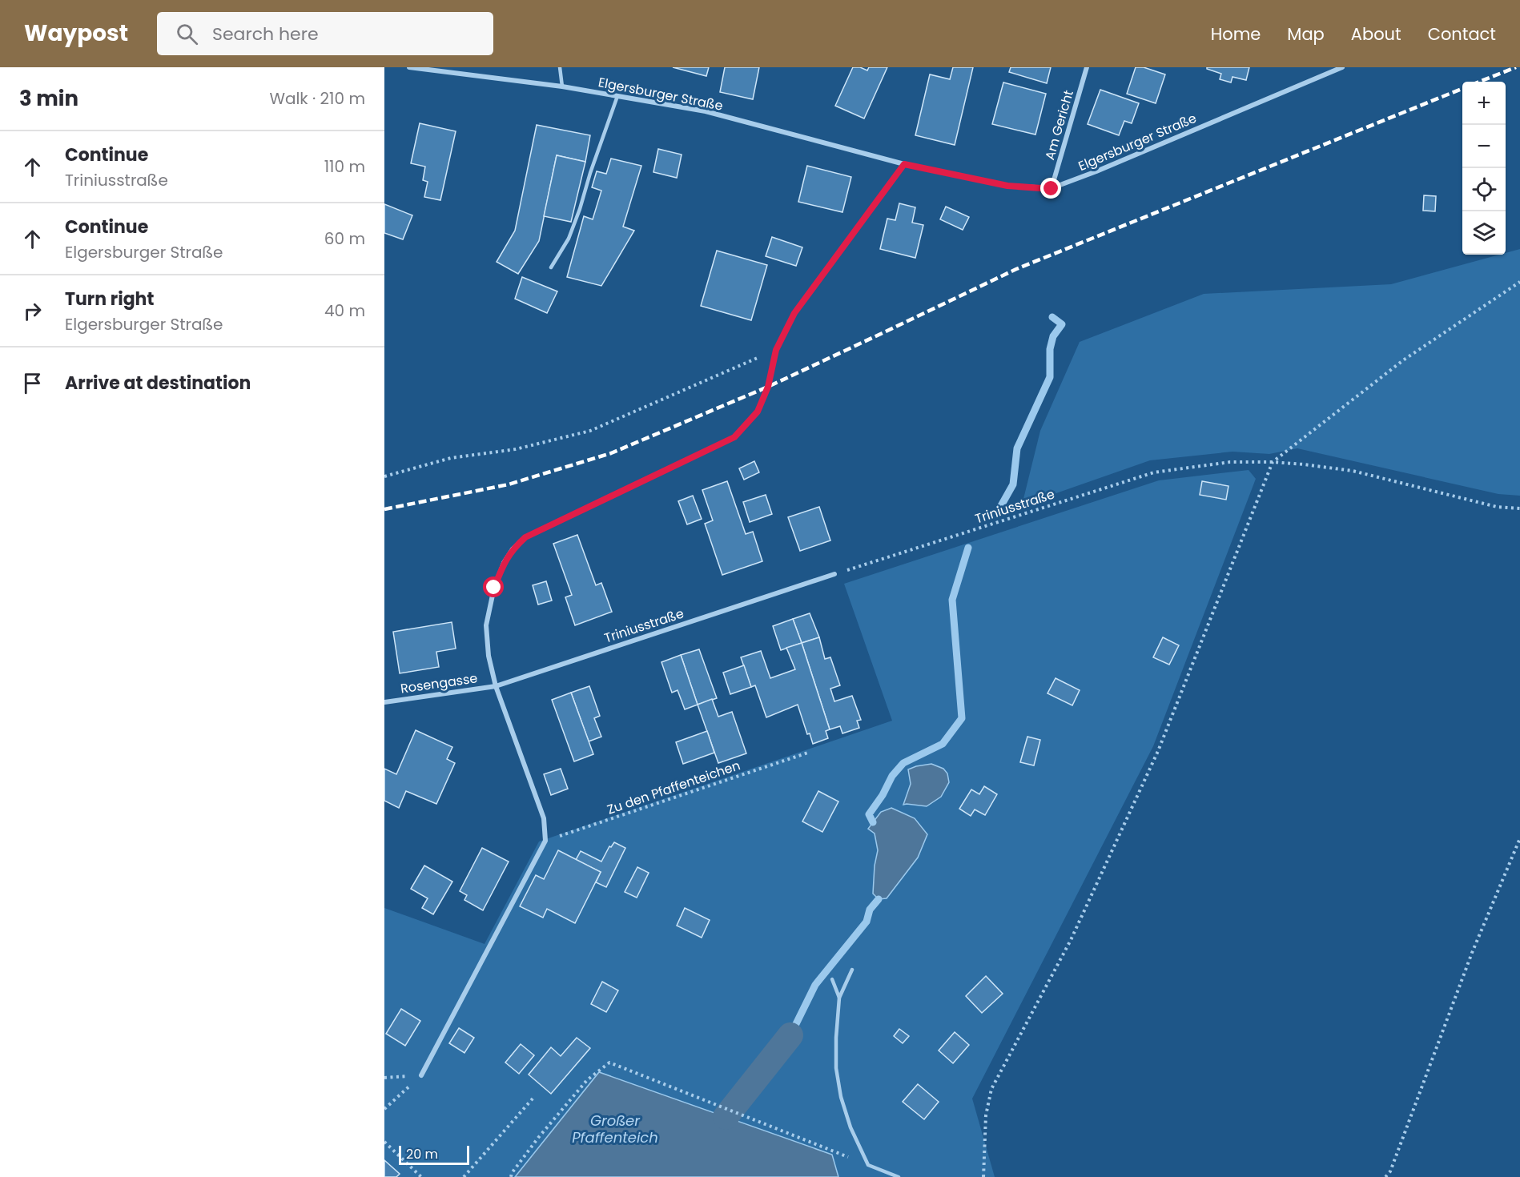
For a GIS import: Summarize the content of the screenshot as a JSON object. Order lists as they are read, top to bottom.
{
  "streets": {
    "street": [
      "Elgersburger Straße",
      "Am Gericht",
      "Triniusstraße",
      "Rosengasse"
    ],
    "path": ["Zu den Pfaffenteichen"]
  },
  "crossings": [
    ["Elgersburger Straße", "Am Gericht"],
    ["Triniusstraße", "Rosengasse"]
  ],
  "water": ["Großer Pfaffenteich"],
  "scale_bar": "20 m",
  "page": {
    "header": "Waypost",
    "search": "Search here",
    "nav": [
      "Home",
      "Map",
      "About",
      "Contact"
    ],
    "heading": ["3 min", "Walk · 210 m"],
    "map_buttons": ["+", "−"],
    "list": [
      ["Continue", "Triniusstraße", "110 m"],
      ["Continue", "Elgersburger Straße", "60 m"],
      ["Turn right", "Elgersburger Straße", "40 m"],
      "Arrive at destination"
    ],
    "scale": "20 m"
  }
}
